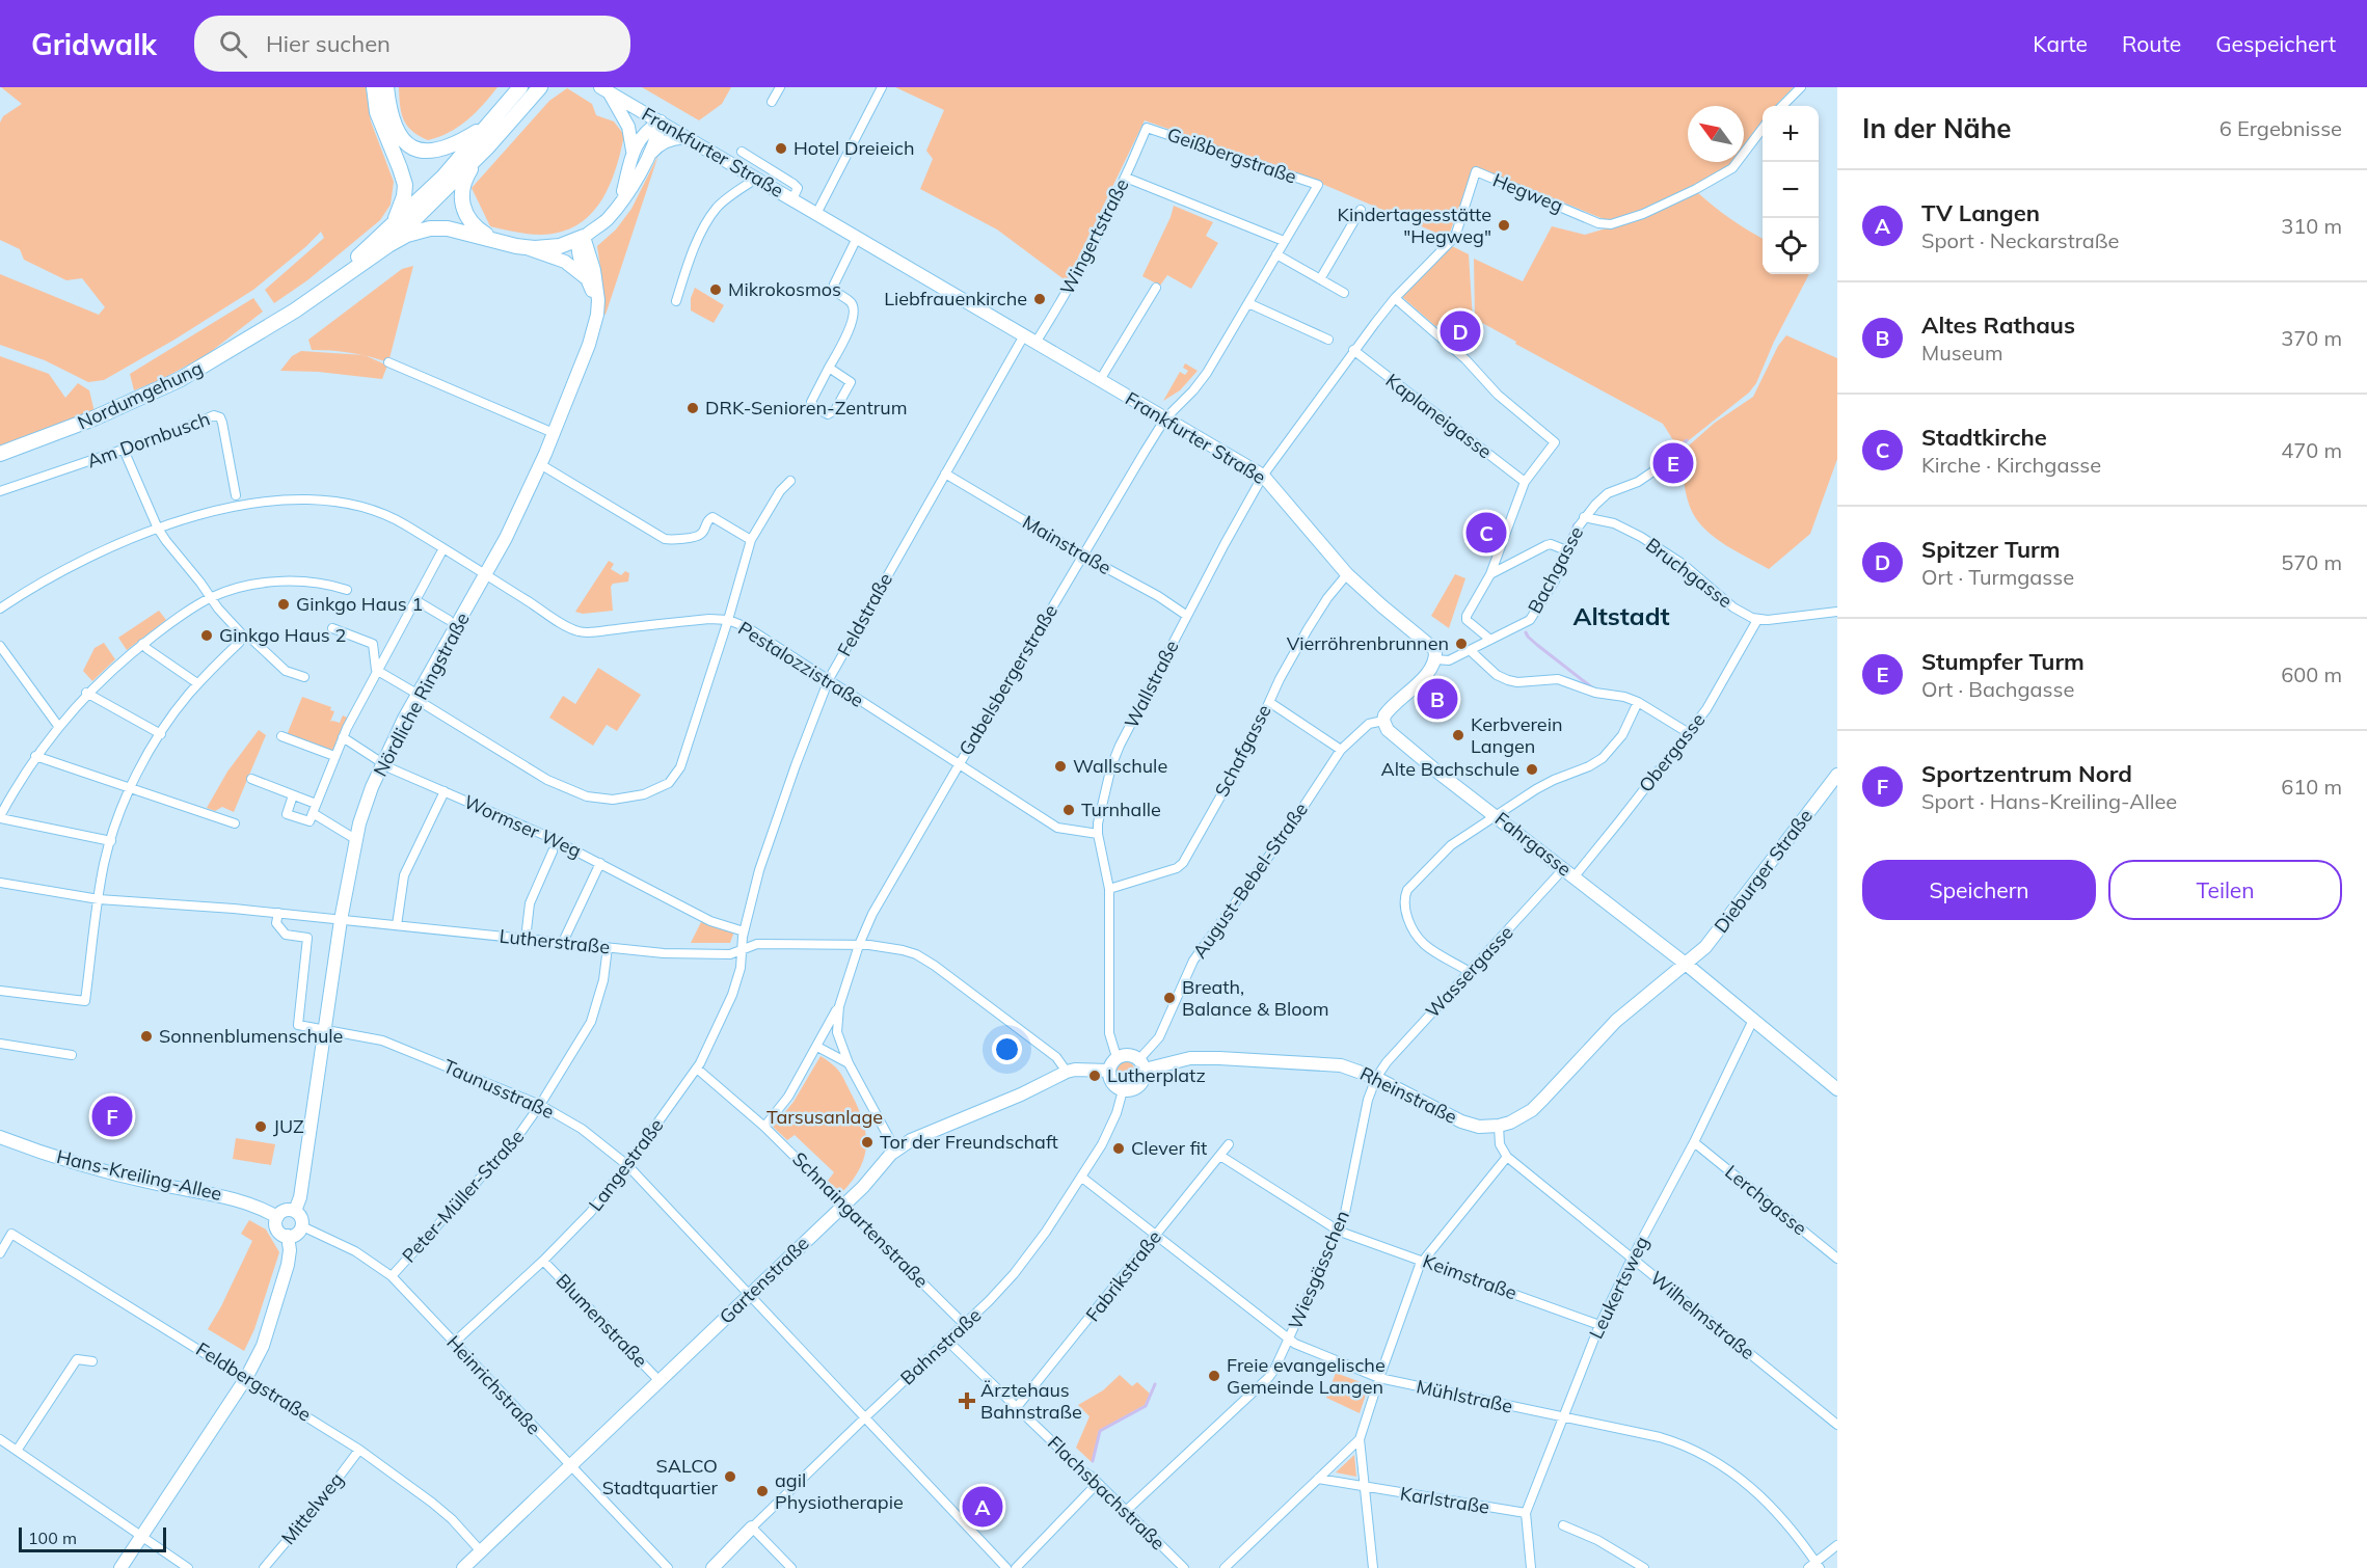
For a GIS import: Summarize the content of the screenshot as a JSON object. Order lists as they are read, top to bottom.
{
  "streets": {
    "main road": ["Nordumgehung"],
    "street": [
      "Frankfurter Straße",
      "Geißbergstraße",
      "Hegweg",
      "Wingertstraße",
      "Kaplaneigasse",
      "Am Dornbusch",
      "Mainstraße",
      "Bachgasse",
      "Bruchgasse",
      "Feldstraße",
      "Pestalozzistraße",
      "Gabelsbergerstraße",
      "Wallstraße",
      "Nördliche Ringstraße",
      "Schafgasse",
      "Obergasse",
      "Wormser Weg",
      "Fahrgasse",
      "Dieburger Straße",
      "August-Bebel-Straße",
      "Lutherstraße",
      "Wassergasse",
      "Taunusstraße",
      "Rheinstraße",
      "Langestraße",
      "Hans-Kreiling-Allee",
      "Peter-Müller-Straße",
      "Lerchgasse",
      "Schnaingartenstraße",
      "Wiesgässchen",
      "Fabrikstraße",
      "Keimstraße",
      "Gartenstraße",
      "Leukertsweg",
      "Wilhelmstraße",
      "Blumenstraße",
      "Bahnstraße",
      "Feldbergstraße",
      "Heinrichstraße",
      "Mühlstraße",
      "Flachsbachstraße",
      "Karlstraße",
      "Mittelweg"
    ]
  },
  "crossings": [
    ["Frankfurter Straße", "Hegweg"],
    ["Frankfurter Straße", "Wingertstraße"],
    ["Frankfurter Straße", "Bachgasse"],
    ["Frankfurter Straße", "Feldstraße"],
    ["Frankfurter Straße", "Gabelsbergerstraße"],
    ["Frankfurter Straße", "Wallstraße"],
    ["Frankfurter Straße", "Schafgasse"],
    ["Geißbergstraße", "Wingertstraße"],
    ["Geißbergstraße", "Gabelsbergerstraße"],
    ["Hegweg", "Kaplaneigasse"],
    ["Hegweg", "Wallstraße"],
    ["Mainstraße", "Feldstraße"],
    ["Mainstraße", "Gabelsbergerstraße"],
    ["Mainstraße", "Wallstraße"],
    ["Bachgasse", "Bruchgasse"],
    ["Bruchgasse", "Obergasse"],
    ["Feldstraße", "Pestalozzistraße"],
    ["Feldstraße", "Wormser Weg"],
    ["Feldstraße", "Lutherstraße"],
    ["Feldstraße", "Langestraße"],
    ["Pestalozzistraße", "Gabelsbergerstraße"],
    ["Pestalozzistraße", "Wallstraße"],
    ["Pestalozzistraße", "Nördliche Ringstraße"],
    ["Gabelsbergerstraße", "Lutherstraße"],
    ["Wallstraße", "Schafgasse"],
    ["Wallstraße", "August-Bebel-Straße"],
    ["Wallstraße", "Rheinstraße"],
    ["Wallstraße", "Gartenstraße"],
    ["Wallstraße", "Bahnstraße"],
    ["Nördliche Ringstraße", "Wormser Weg"],
    ["Nördliche Ringstraße", "Lutherstraße"],
    ["Nördliche Ringstraße", "Taunusstraße"],
    ["Nördliche Ringstraße", "Hans-Kreiling-Allee"],
    ["Nördliche Ringstraße", "Heinrichstraße"],
    ["Obergasse", "Fahrgasse"],
    ["Obergasse", "Wassergasse"],
    ["Wormser Weg", "Lutherstraße"],
    ["Fahrgasse", "Dieburger Straße"],
    ["Fahrgasse", "August-Bebel-Straße"],
    ["Fahrgasse", "Wassergasse"],
    ["Fahrgasse", "Rheinstraße"],
    ["Fahrgasse", "Leukertsweg"],
    ["Dieburger Straße", "Rheinstraße"],
    ["August-Bebel-Straße", "Rheinstraße"],
    ["August-Bebel-Straße", "Gartenstraße"],
    ["August-Bebel-Straße", "Bahnstraße"],
    ["Lutherstraße", "Taunusstraße"],
    ["Lutherstraße", "Langestraße"],
    ["Lutherstraße", "Peter-Müller-Straße"],
    ["Lutherstraße", "Gartenstraße"],
    ["Wassergasse", "Rheinstraße"],
    ["Wassergasse", "Wiesgässchen"],
    ["Taunusstraße", "Langestraße"],
    ["Taunusstraße", "Peter-Müller-Straße"],
    ["Taunusstraße", "Gartenstraße"],
    ["Taunusstraße", "Bahnstraße"],
    ["Rheinstraße", "Wiesgässchen"],
    ["Rheinstraße", "Gartenstraße"],
    ["Rheinstraße", "Bahnstraße"],
    ["Langestraße", "Schnaingartenstraße"],
    ["Langestraße", "Blumenstraße"],
    ["Langestraße", "Heinrichstraße"],
    ["Hans-Kreiling-Allee", "Heinrichstraße"],
    ["Peter-Müller-Straße", "Heinrichstraße"],
    ["Lerchgasse", "Leukertsweg"],
    ["Schnaingartenstraße", "Gartenstraße"],
    ["Schnaingartenstraße", "Bahnstraße"],
    ["Wiesgässchen", "Keimstraße"],
    ["Wiesgässchen", "Mühlstraße"],
    ["Wiesgässchen", "Flachsbachstraße"],
    ["Fabrikstraße", "Keimstraße"],
    ["Fabrikstraße", "Mühlstraße"],
    ["Fabrikstraße", "Flachsbachstraße"],
    ["Keimstraße", "Leukertsweg"],
    ["Gartenstraße", "Blumenstraße"],
    ["Gartenstraße", "Bahnstraße"],
    ["Gartenstraße", "Feldbergstraße"],
    ["Gartenstraße", "Heinrichstraße"],
    ["Leukertsweg", "Wilhelmstraße"],
    ["Leukertsweg", "Mühlstraße"],
    ["Leukertsweg", "Karlstraße"],
    ["Bahnstraße", "Mühlstraße"],
    ["Bahnstraße", "Flachsbachstraße"],
    ["Feldbergstraße", "Mittelweg"]
  ],
  "districts": ["Altstadt"],
  "parks": ["Tarsusanlage"],
  "places": {
    "other": [
      "Hotel Dreieich",
      "Kindertagesstätte \"Hegweg\"",
      "Mikrokosmos",
      "Liebfrauenkirche",
      "DRK-Senioren-Zentrum",
      "Ginkgo Haus 1",
      "Ginkgo Haus 2",
      "Vierröhrenbrunnen",
      "Kerbverein Langen",
      "Wallschule",
      "Alte Bachschule",
      "Turnhalle",
      "Breath, Balance & Bloom",
      "Sonnenblumenschule",
      "Lutherplatz",
      "JUZ",
      "Tor der Freundschaft",
      "Clever fit",
      "Freie evangelische Gemeinde Langen",
      "SALCO Stadtquartier",
      "agil Physiotherapie"
    ],
    "health": ["Ärztehaus Bahnstraße"]
  },
  "scale_bar": "100 m",
  "north": "top left",
  "page": {
    "header": "Gridwalk",
    "search": "Hier suchen",
    "nav": ["Karte", "Route", "Gespeichert"],
    "heading": ["In der Nähe", "6 Ergebnisse"],
    "map_buttons": ["+", "−"],
    "list": [
      {
        "mark": "A",
        "name": "TV Langen",
        "note": "Sport · Neckarstraße",
        "value": "310 m"
      },
      {
        "mark": "B",
        "name": "Altes Rathaus",
        "note": "Museum",
        "value": "370 m"
      },
      {
        "mark": "C",
        "name": "Stadtkirche",
        "note": "Kirche · Kirchgasse",
        "value": "470 m"
      },
      {
        "mark": "D",
        "name": "Spitzer Turm",
        "note": "Ort · Turmgasse",
        "value": "570 m"
      },
      {
        "mark": "E",
        "name": "Stumpfer Turm",
        "note": "Ort · Bachgasse",
        "value": "600 m"
      },
      {
        "mark": "F",
        "name": "Sportzentrum Nord",
        "note": "Sport · Hans-Kreiling-Allee",
        "value": "610 m"
      }
    ],
    "pins": [
      "D",
      "E",
      "C",
      "B",
      "F",
      "A"
    ],
    "buttons": ["Speichern", "Teilen"],
    "scale": "100 m"
  }
}
